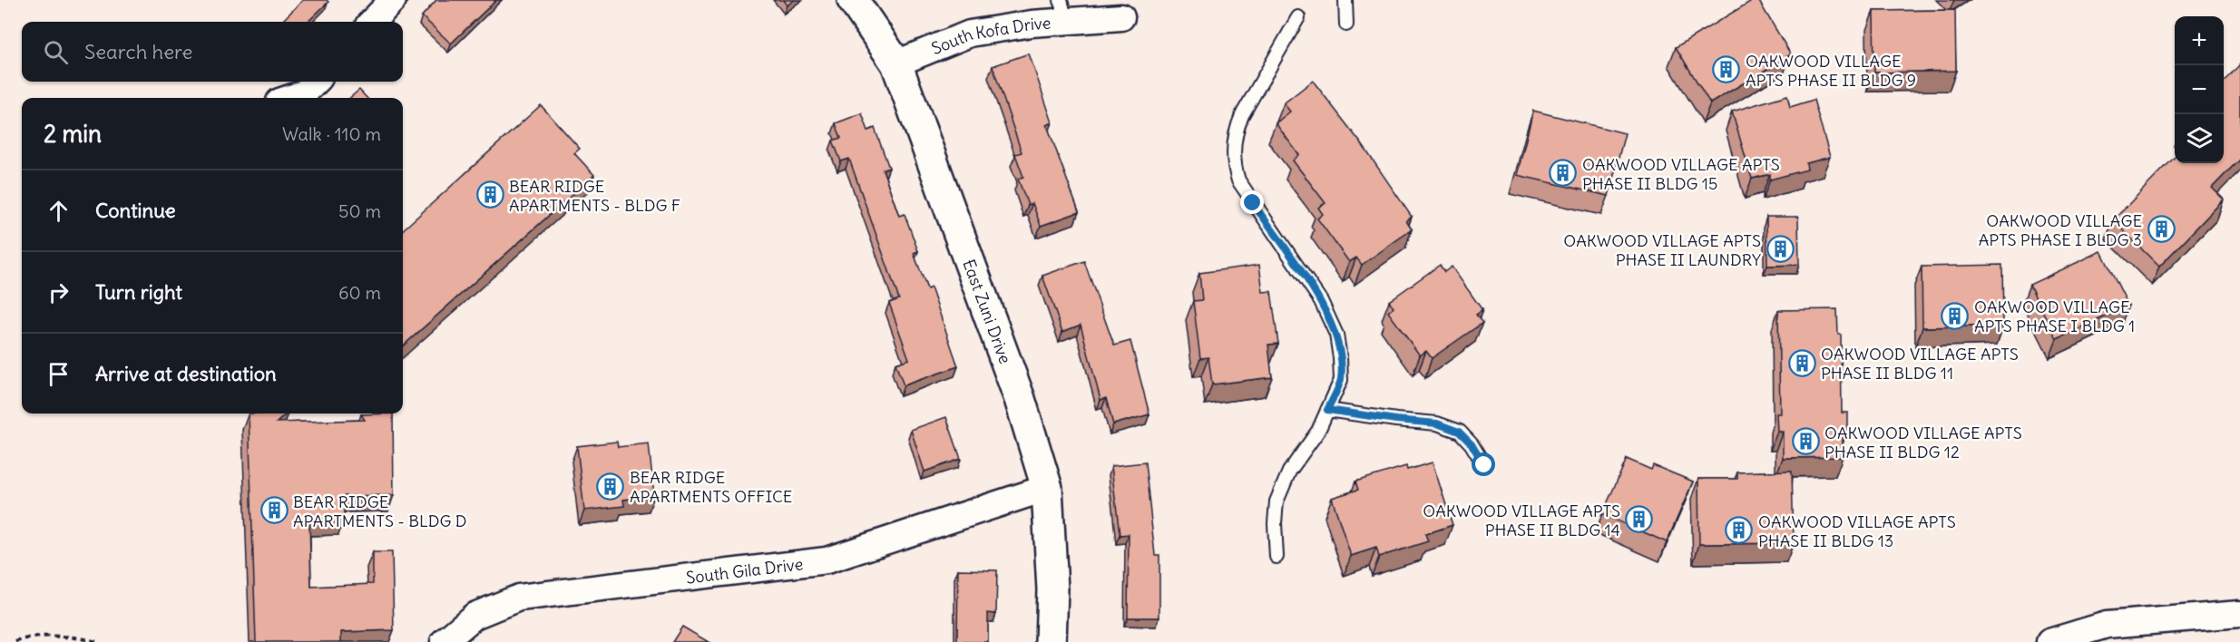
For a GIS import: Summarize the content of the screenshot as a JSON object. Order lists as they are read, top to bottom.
{
  "streets": {
    "street": ["South Kofa Drive", "East Zuni Drive", "South Gila Drive"]
  },
  "crossings": [
    ["South Kofa Drive", "East Zuni Drive"],
    ["East Zuni Drive", "South Gila Drive"]
  ],
  "places": {
    "building": [
      "OAKWOOD VILLAGE APTS PHASE II BLDG 9",
      "OAKWOOD VILLAGE APTS PHASE II BLDG 15",
      "BEAR RIDGE APARTMENTS - BLDG F",
      "OAKWOOD VILLAGE APTS PHASE I BLDG 3",
      "OAKWOOD VILLAGE APTS PHASE II LAUNDRY",
      "OAKWOOD VILLAGE APTS PHASE I BLDG 1",
      "OAKWOOD VILLAGE APTS PHASE II BLDG 11",
      "OAKWOOD VILLAGE APTS PHASE II BLDG 12",
      "BEAR RIDGE APARTMENTS OFFICE",
      "BEAR RIDGE APARTMENTS - BLDG D",
      "OAKWOOD VILLAGE APTS PHASE II BLDG 14",
      "OAKWOOD VILLAGE APTS PHASE II BLDG 13"
    ]
  },
  "page": {
    "map_buttons": ["+", "−"],
    "search": "Search here",
    "heading": ["2 min", "Walk · 110 m"],
    "list": [
      ["Continue", "50 m"],
      ["Turn right", "60 m"],
      "Arrive at destination"
    ]
  }
}
